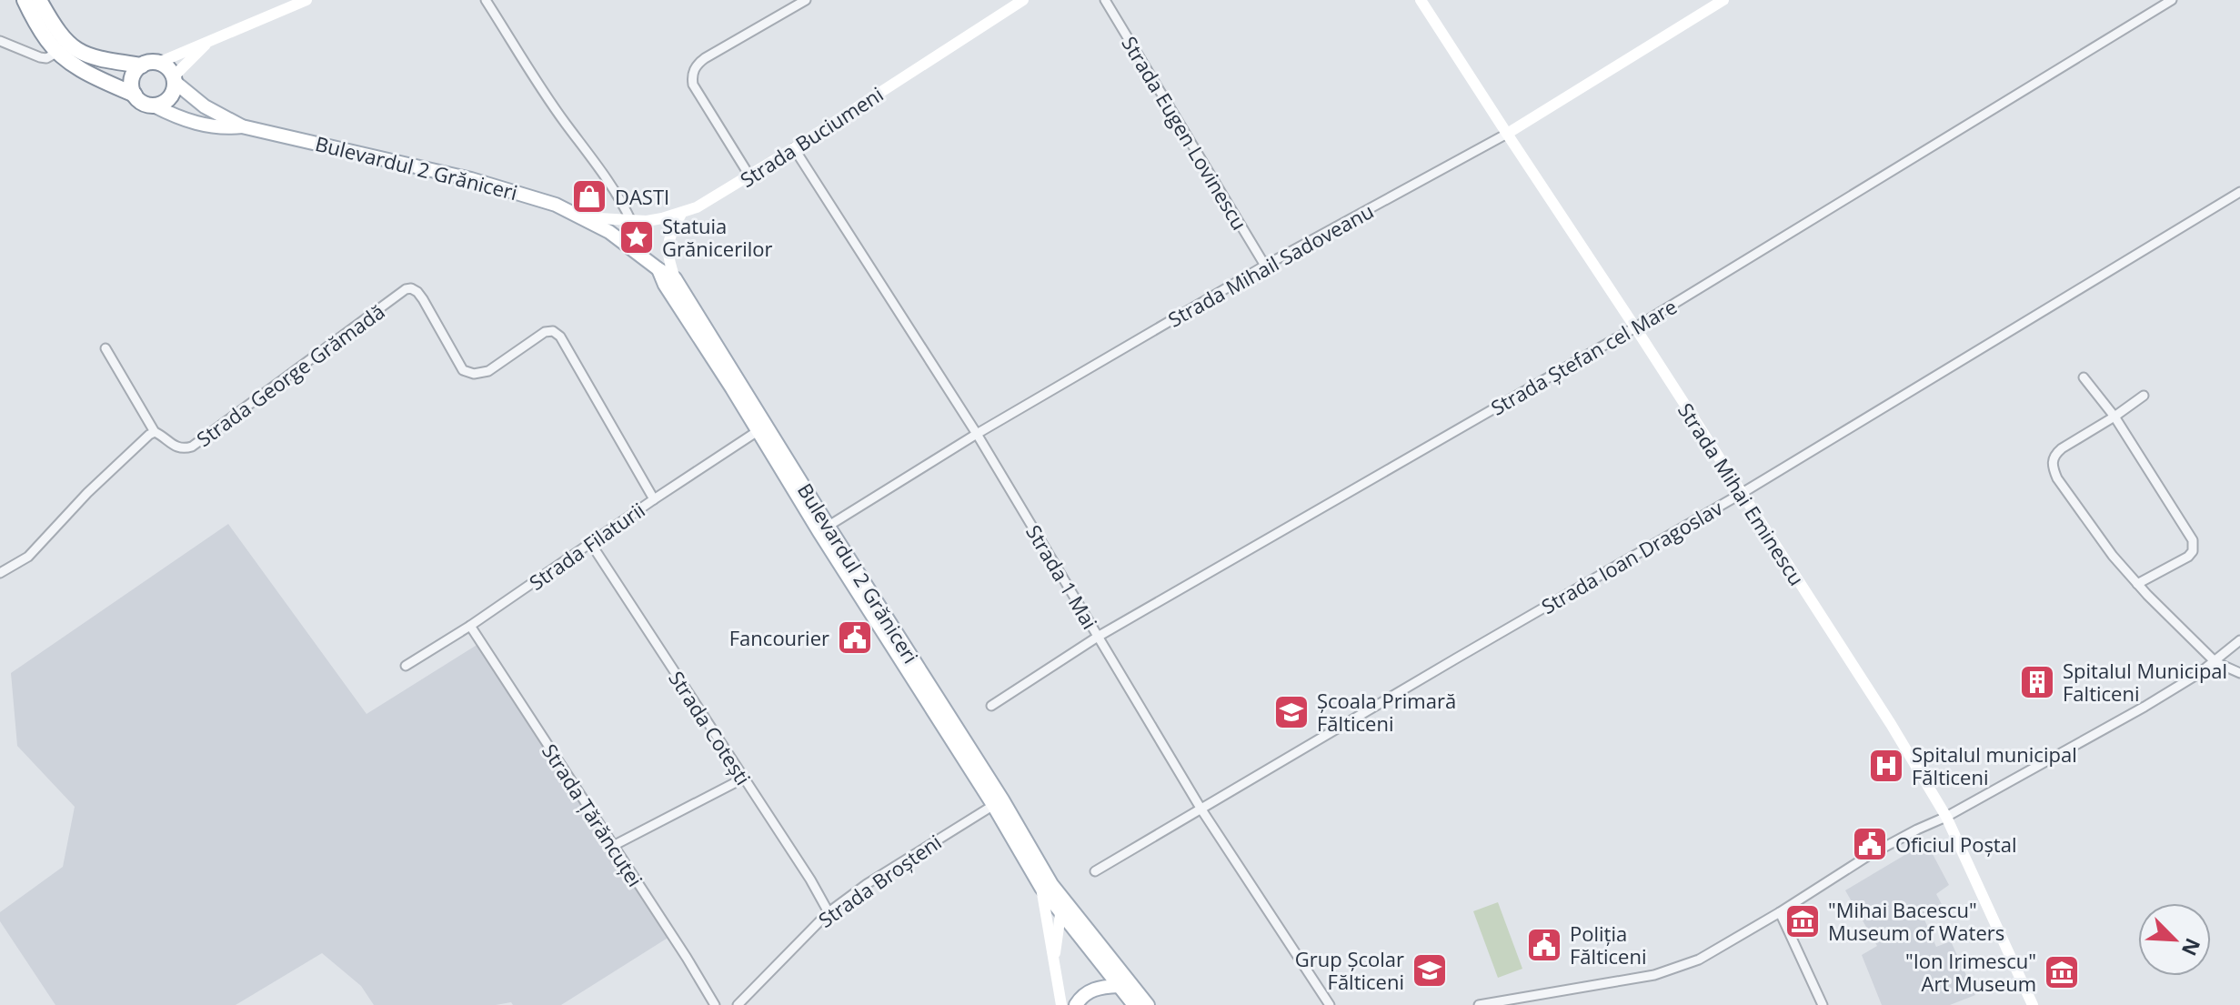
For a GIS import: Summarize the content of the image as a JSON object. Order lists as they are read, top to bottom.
{
  "streets": {
    "main road": ["Bulevardul 2 Grăniceri"],
    "street": [
      "Strada Eugen Lovinescu",
      "Strada Buciumeni",
      "Strada Mihail Sadoveanu",
      "Strada Ștefan cel Mare",
      "Strada George Grămadă",
      "Strada Mihai Eminescu",
      "Strada Filaturii",
      "Strada Ioan Dragoslav",
      "Strada 1 Mai",
      "Strada Cotești",
      "Strada Țărăncuței",
      "Strada Broșteni"
    ]
  },
  "crossings": [
    ["Strada Eugen Lovinescu", "Strada Mihail Sadoveanu"],
    ["Strada Buciumeni", "Bulevardul 2 Grăniceri"],
    ["Strada Buciumeni", "Strada 1 Mai"],
    ["Bulevardul 2 Grăniceri", "Strada Mihail Sadoveanu"],
    ["Bulevardul 2 Grăniceri", "Strada Filaturii"],
    ["Bulevardul 2 Grăniceri", "Strada Broșteni"],
    ["Strada Mihail Sadoveanu", "Strada Mihai Eminescu"],
    ["Strada Mihail Sadoveanu", "Strada 1 Mai"],
    ["Strada Ștefan cel Mare", "Strada Mihai Eminescu"],
    ["Strada Ștefan cel Mare", "Strada 1 Mai"],
    ["Strada George Grămadă", "Strada Filaturii"],
    ["Strada Mihai Eminescu", "Strada Ioan Dragoslav"],
    ["Strada Filaturii", "Strada Cotești"],
    ["Strada Filaturii", "Strada Țărăncuței"],
    ["Strada Ioan Dragoslav", "Strada 1 Mai"],
    ["Strada Cotești", "Strada Broșteni"]
  ],
  "places": {
    "shop": ["DASTI"],
    "place": ["Statuia Grănicerilor"],
    "public building": ["Fancourier", "Oficiul Poștal", "Poliția Fălticeni"],
    "building": ["Spitalul Municipal Falticeni"],
    "school or university": ["Școala Primară Fălticeni", "Grup Școlar Fălticeni"],
    "hospital": ["Spitalul municipal Fălticeni"],
    "museum": ["\"Mihai Bacescu\" Museum of Waters", "\"Ion Irimescu\" Art Museum"]
  },
  "north": "bottom right"
}
